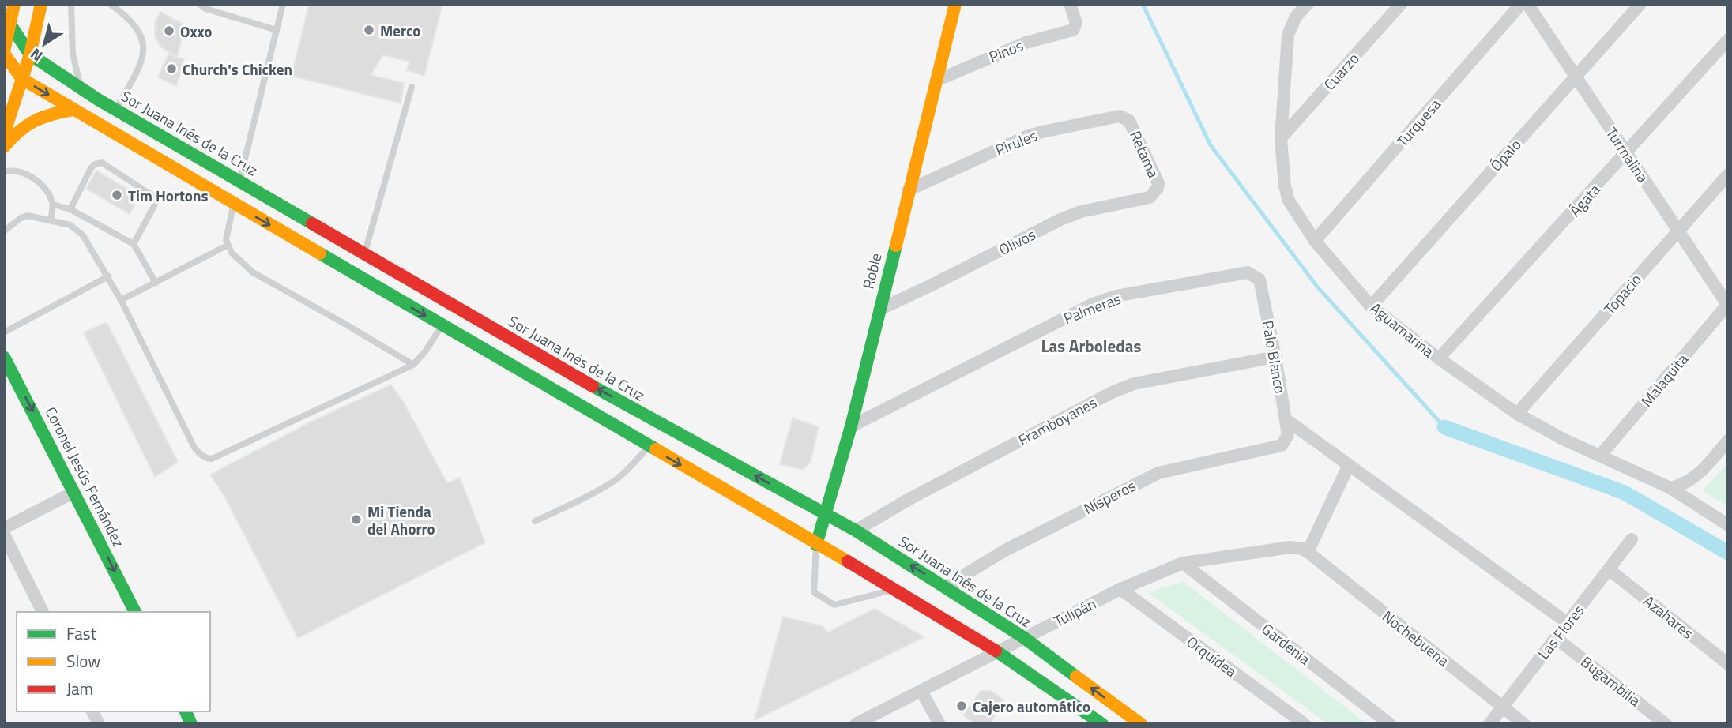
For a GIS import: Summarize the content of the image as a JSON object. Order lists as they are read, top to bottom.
{
  "streets": {
    "main road": ["Sor Juana Inés de la Cruz", "Roble", "Coronel Jesús Fernández"],
    "street": [
      "Pinos",
      "Cuarzo",
      "Turquesa",
      "Pirules",
      "Retama",
      "Ópalo",
      "Turmalina",
      "Ágata",
      "Olivos",
      "Topacio",
      "Palmeras",
      "Aguamarina",
      "Palo Blanco",
      "Malaquita",
      "Framboyanes",
      "Nísperos",
      "Tulipán",
      "Azahares",
      "Las Flores",
      "Nochebuena",
      "Gardenia",
      "Orquídea",
      "Bugambilia"
    ]
  },
  "crossings": [
    ["Pinos", "Roble"],
    ["Cuarzo", "Aguamarina"],
    ["Turquesa", "Aguamarina"],
    ["Sor Juana Inés de la Cruz", "Roble"],
    ["Sor Juana Inés de la Cruz", "Framboyanes"],
    ["Sor Juana Inés de la Cruz", "Nísperos"],
    ["Sor Juana Inés de la Cruz", "Tulipán"],
    ["Pirules", "Retama"],
    ["Pirules", "Roble"],
    ["Retama", "Olivos"],
    ["Ópalo", "Turmalina"],
    ["Ópalo", "Aguamarina"],
    ["Turmalina", "Ágata"],
    ["Turmalina", "Topacio"],
    ["Turmalina", "Malaquita"],
    ["Ágata", "Aguamarina"],
    ["Olivos", "Roble"],
    ["Roble", "Palmeras"],
    ["Topacio", "Aguamarina"],
    ["Palmeras", "Palo Blanco"],
    ["Aguamarina", "Malaquita"],
    ["Palo Blanco", "Framboyanes"],
    ["Palo Blanco", "Nísperos"],
    ["Tulipán", "Nochebuena"],
    ["Tulipán", "Gardenia"],
    ["Tulipán", "Orquídea"],
    ["Azahares", "Las Flores"],
    ["Las Flores", "Nochebuena"],
    ["Las Flores", "Bugambilia"]
  ],
  "one_way": ["Coronel Jesús Fernández"],
  "districts": ["Las Arboledas"],
  "places": [
    "Merco",
    "Oxxo",
    "Church's Chicken",
    "Tim Hortons",
    "Mi Tienda del Ahorro",
    "Cajero automático"
  ],
  "legend": ["Fast", "Slow", "Jam"],
  "north": "bottom left"
}
